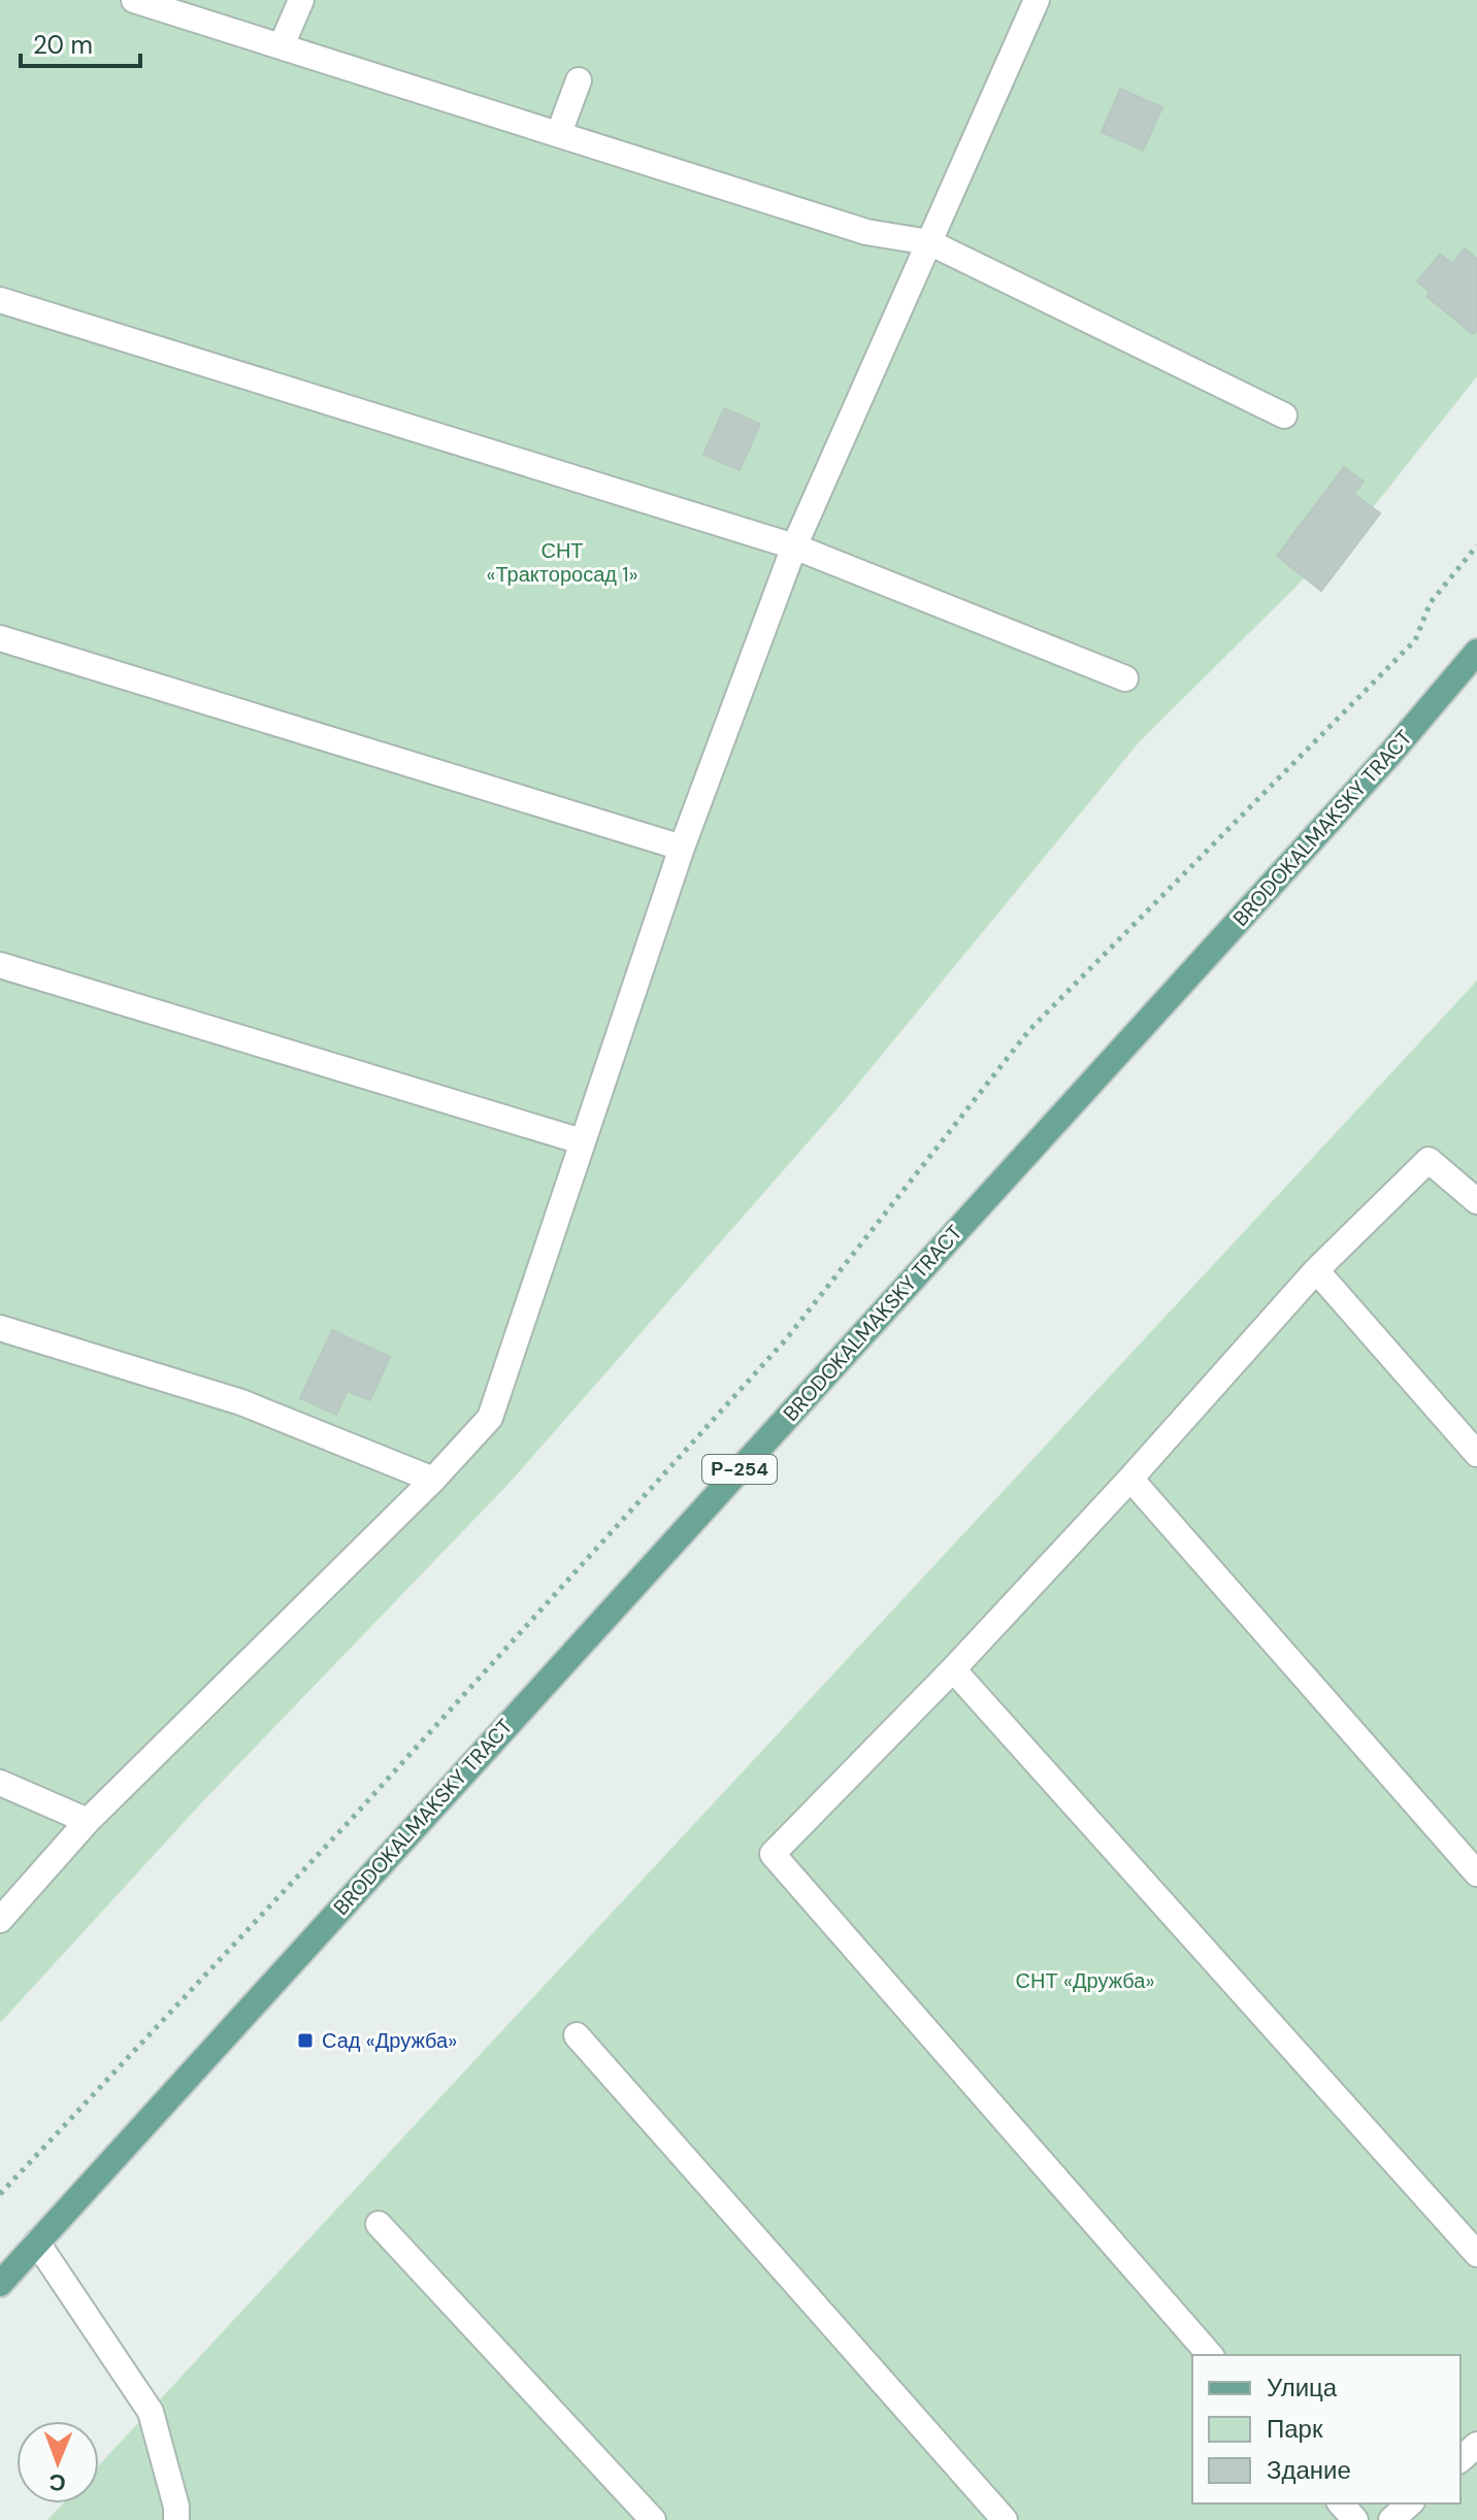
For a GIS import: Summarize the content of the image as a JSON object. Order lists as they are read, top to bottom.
{
  "streets": {
    "main road": ["BRODOKALMAKSKY TRACT", "Р-254"]
  },
  "parks": ["СНТ «Тракторосад 1»", "СНТ «Дружба»"],
  "places": {
    "transit": ["Сад «Дружба»"]
  },
  "legend": ["Улица", "Парк", "Здание"],
  "scale_bar": "20 m",
  "north": "bottom"
}
